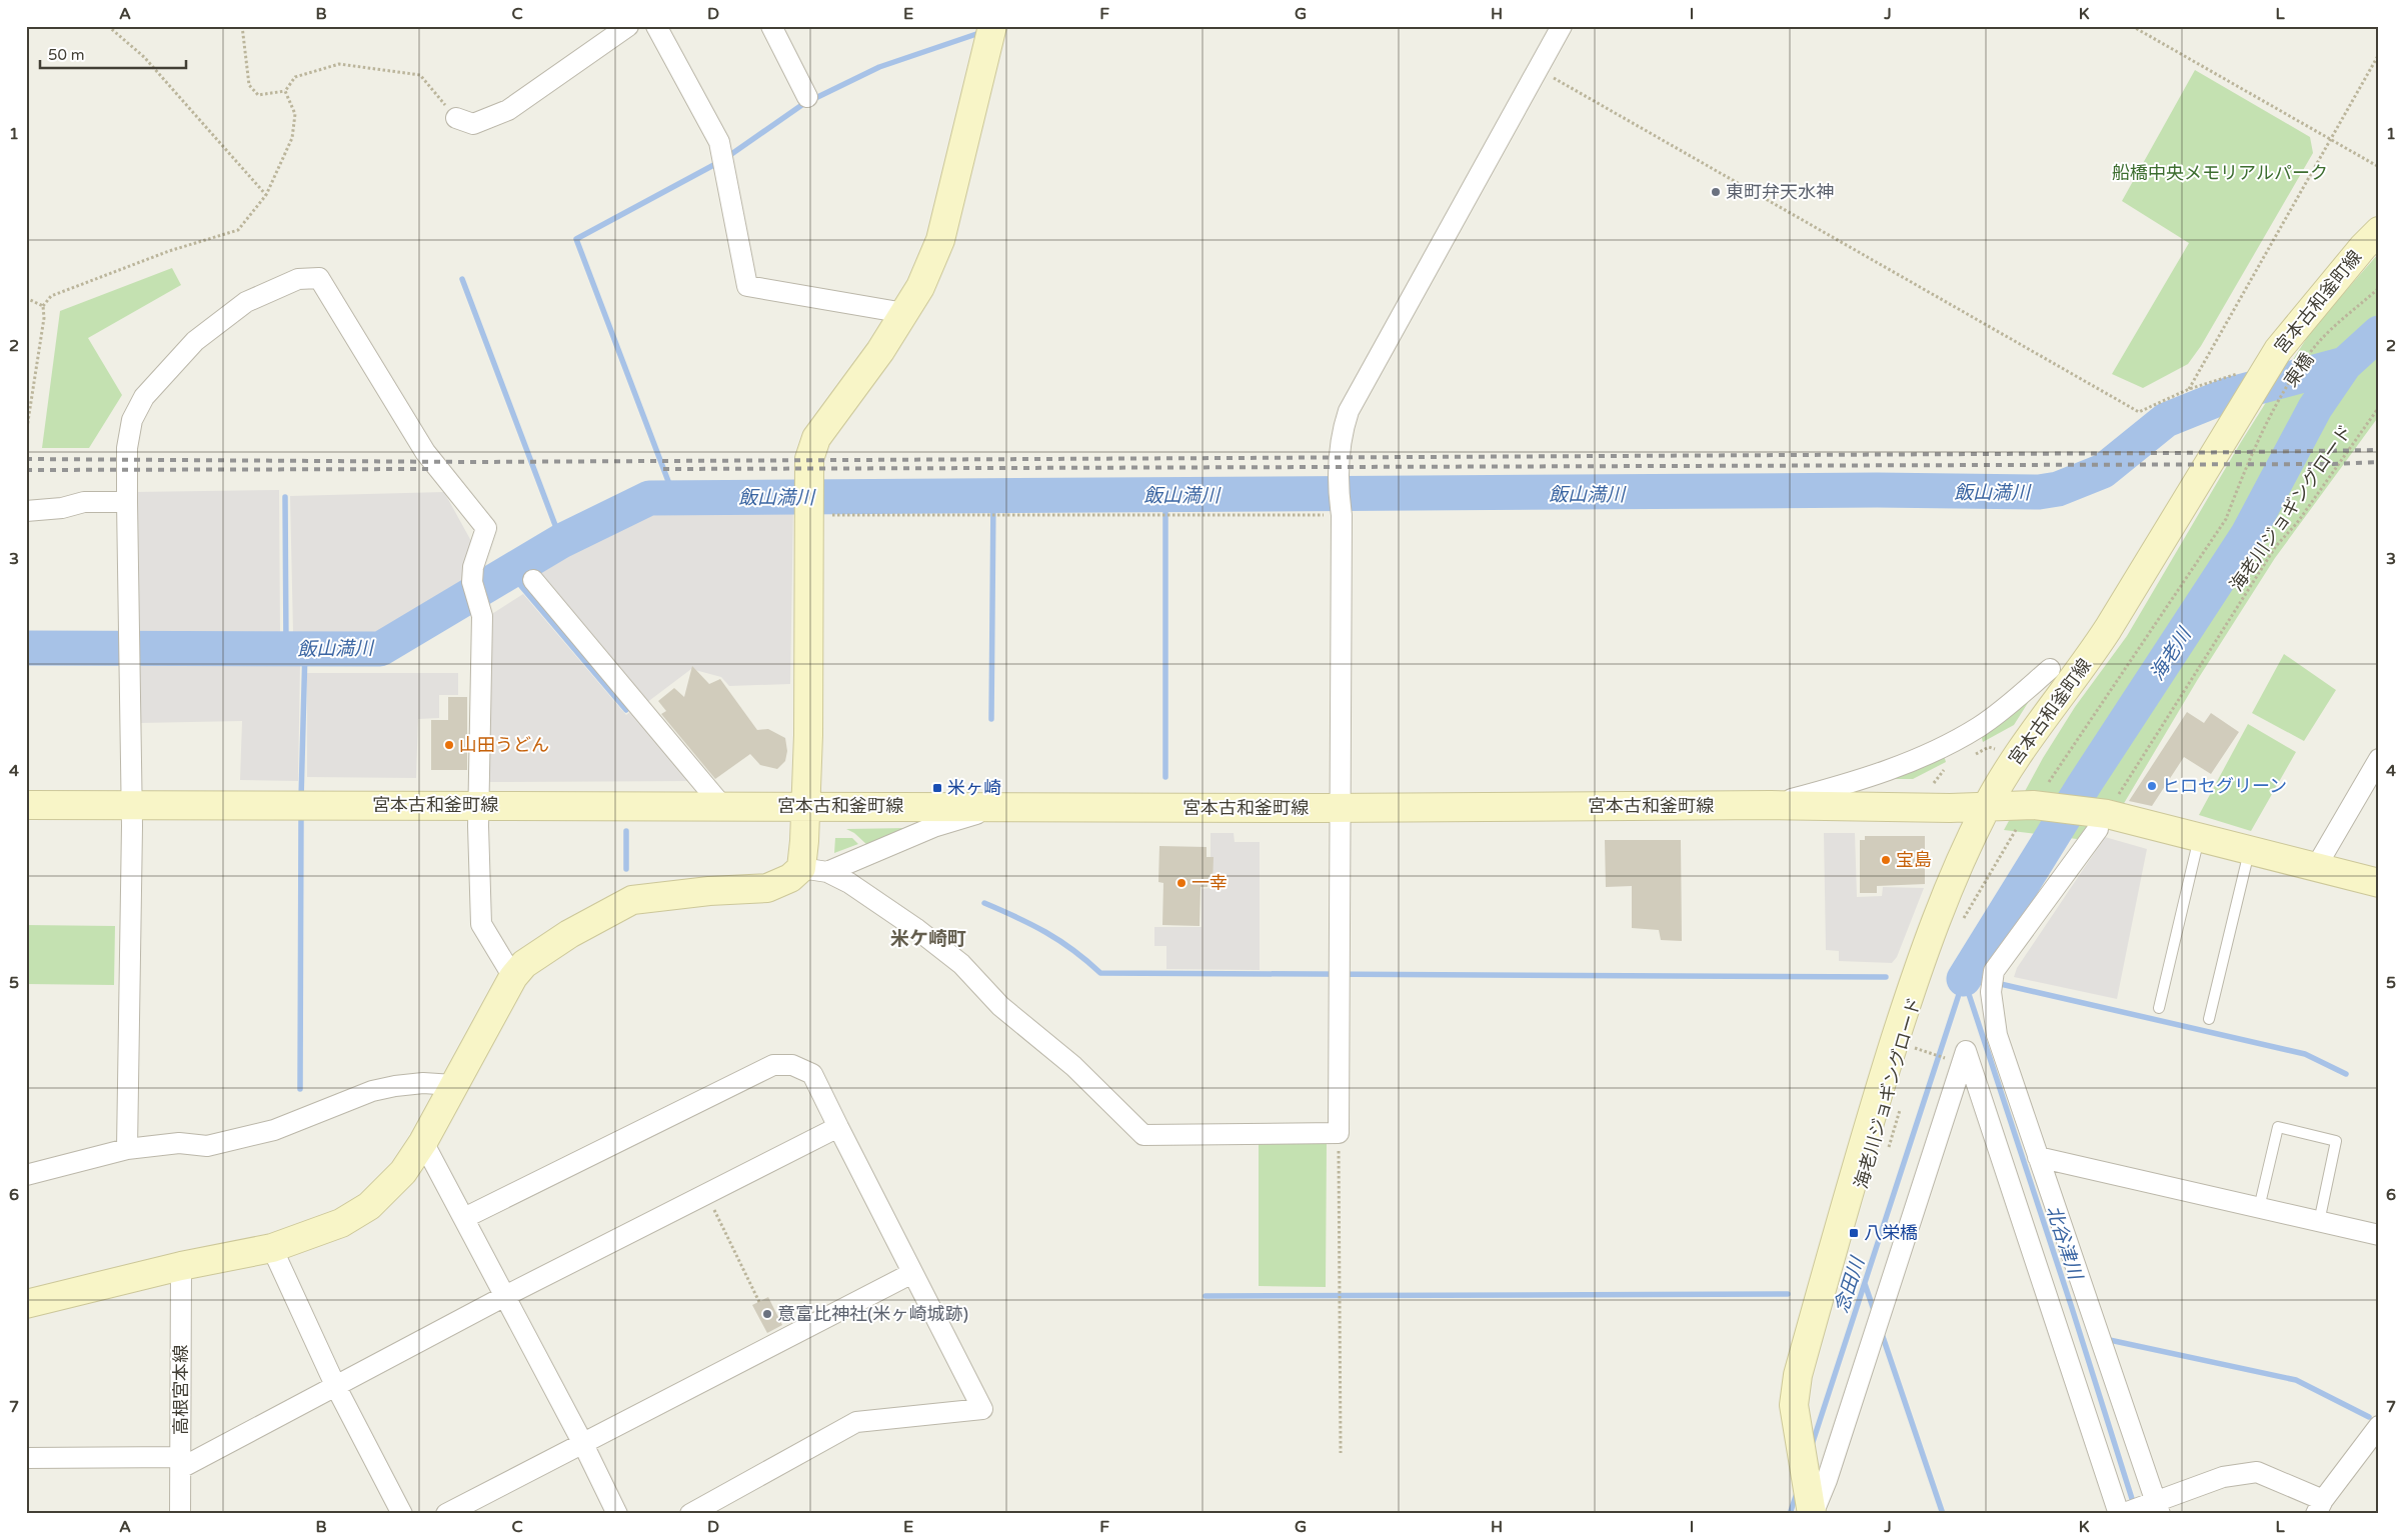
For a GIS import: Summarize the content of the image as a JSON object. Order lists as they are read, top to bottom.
{
  "streets": {
    "street": ["宮本古和釜町線", "東橋", "高根宮本線"],
    "path": ["海老川ジョギングロード"]
  },
  "crossings": [
    ["宮本古和釜町線", "東橋"]
  ],
  "districts": ["米ケ崎町"],
  "water": [
    "飯山満川",
    "海老川",
    "北谷津川",
    "念田川"
  ],
  "parks": ["船橋中央メモリアルパーク"],
  "places": {
    "other": [
      "東町弁天水神",
      "山田うどん",
      "ヒロセグリーン",
      "宝島",
      "一幸",
      "意富比神社(米ヶ崎城跡)"
    ],
    "transit": ["米ヶ崎", "八栄橋"]
  },
  "scale_bar": "50 m",
  "grid": {
    "columns": [
      "A",
      "B",
      "C",
      "D",
      "E",
      "F",
      "G",
      "H",
      "I",
      "J",
      "K",
      "L"
    ],
    "rows": [
      "1",
      "2",
      "3",
      "4",
      "5",
      "6",
      "7"
    ]
  }
}
